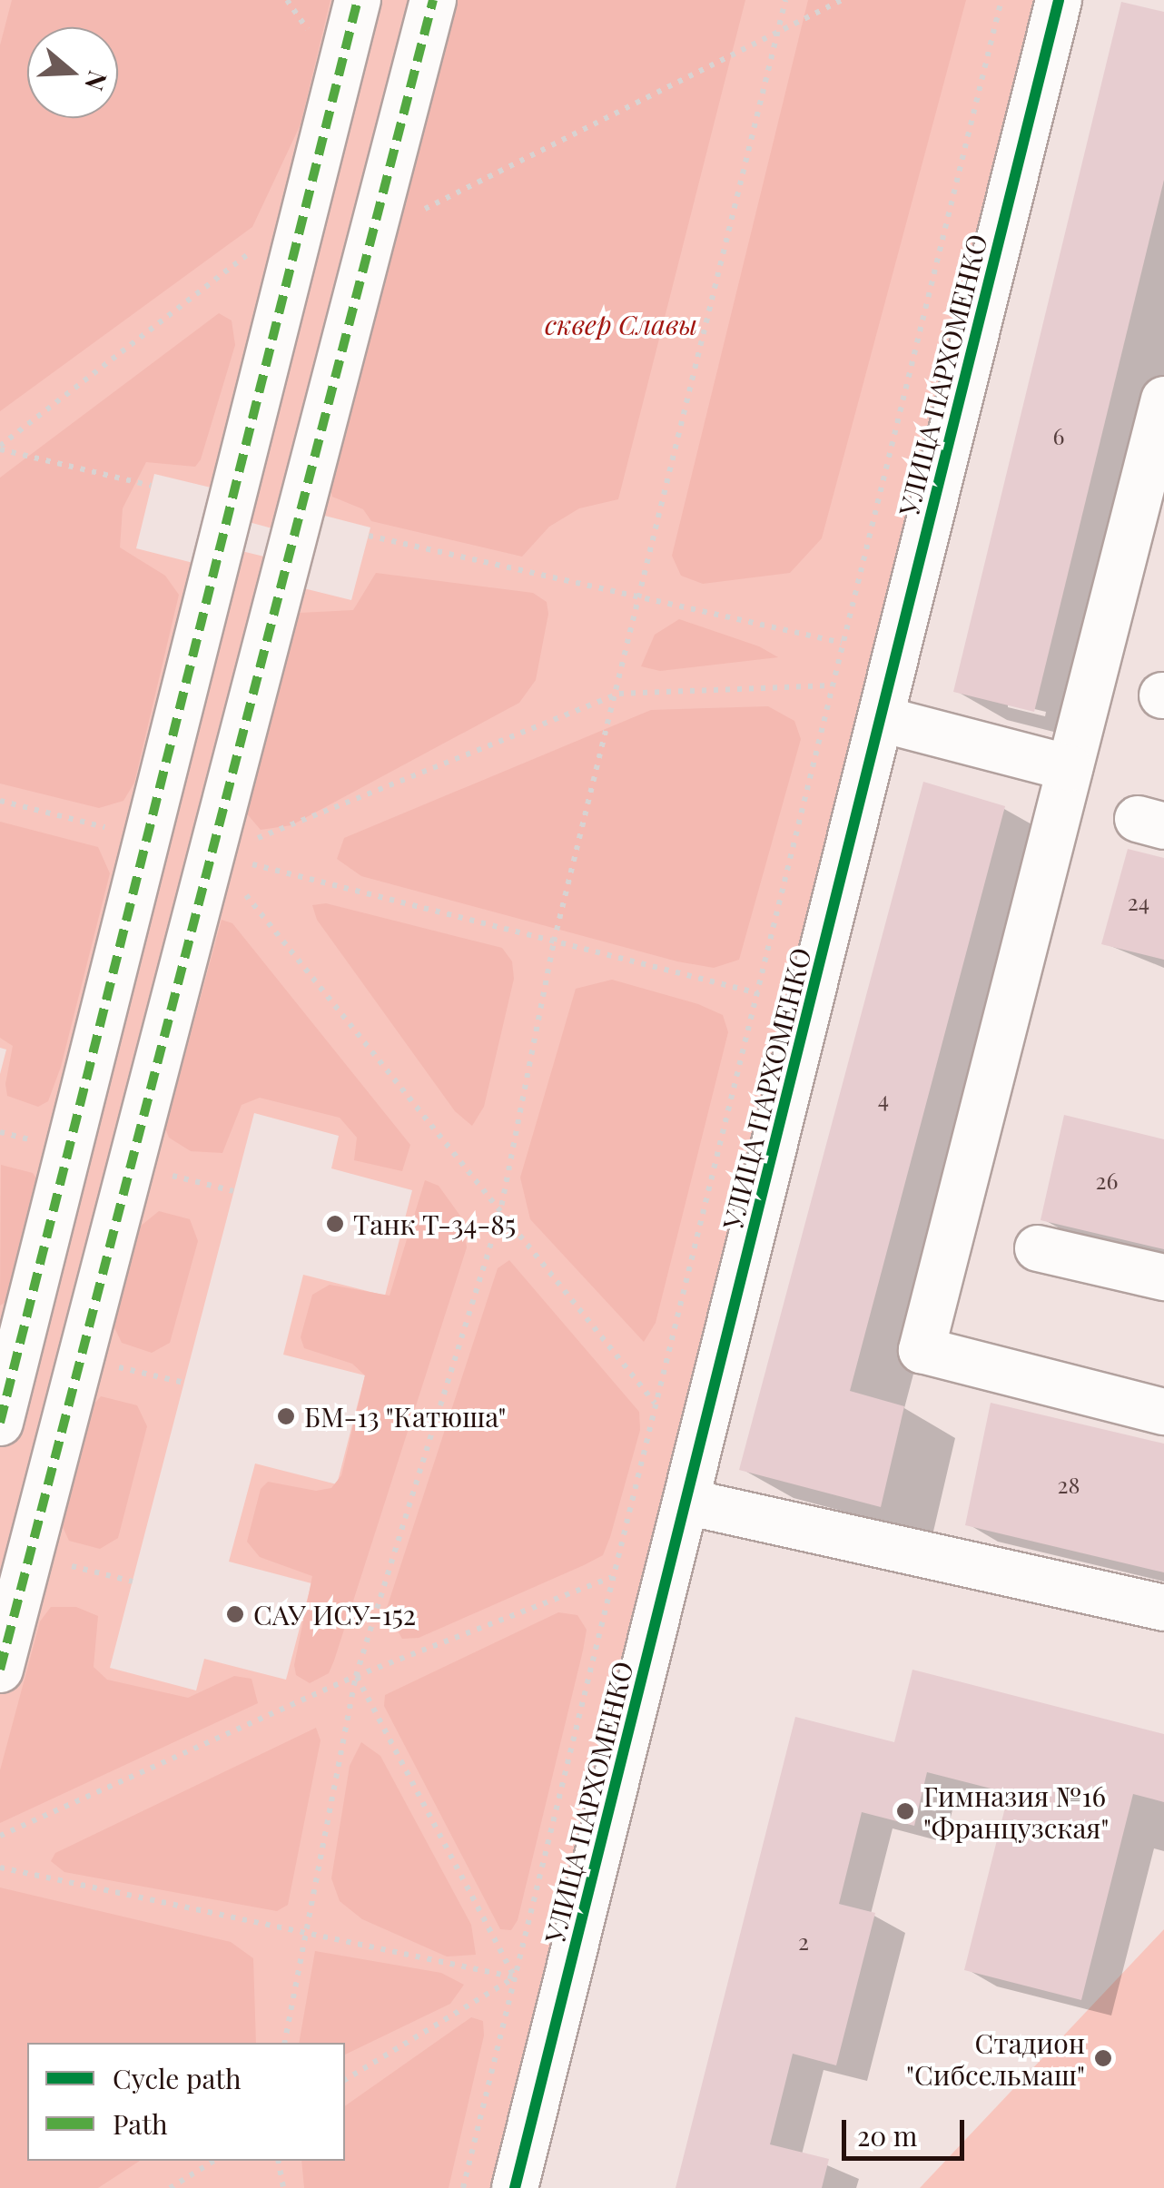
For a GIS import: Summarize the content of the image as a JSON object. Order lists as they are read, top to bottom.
{
  "streets": {
    "street": ["УЛИЦА ПАРХОМЕНКО"]
  },
  "parks": ["сквер Славы"],
  "places": [
    "Танк Т-34-85",
    "БМ-13 \"Катюша\"",
    "САУ ИСУ-152",
    "Гимназия №16 \"Французская\"",
    "Стадион \"Сибсельмаш\""
  ],
  "house_numbers": [
    "6",
    "24",
    "4",
    "26",
    "28",
    "2"
  ],
  "legend": ["Cycle path", "Path"],
  "scale_bar": "20 m",
  "north": "right"
}
